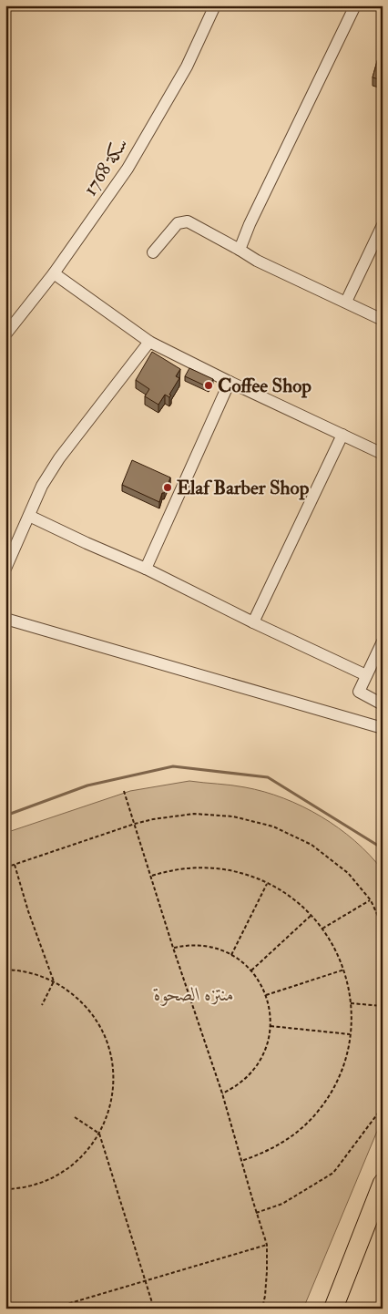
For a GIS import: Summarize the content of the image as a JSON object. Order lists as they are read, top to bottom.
{
  "streets": {
    "street": ["سكة 1768"]
  },
  "parks": ["منتزه الصحوة"],
  "places": ["Coffee Shop", "Elaf Barber Shop"]
}
